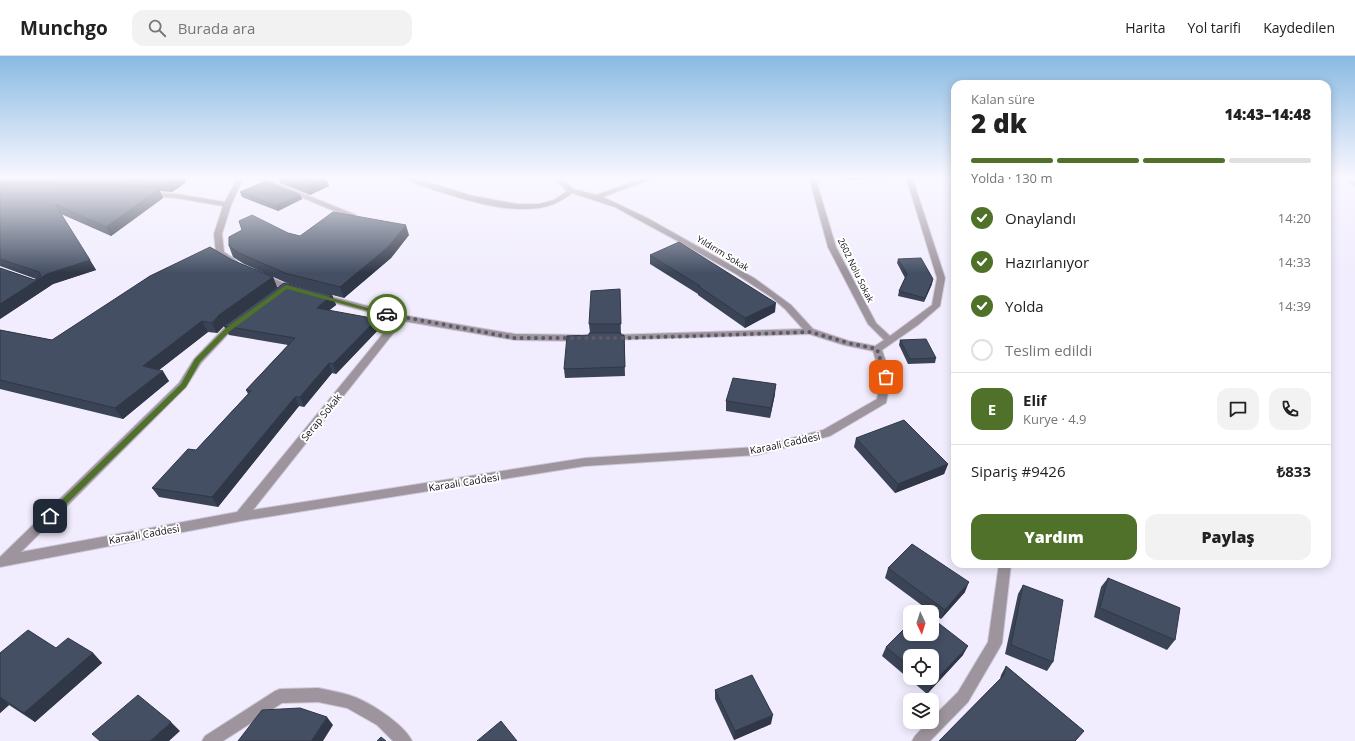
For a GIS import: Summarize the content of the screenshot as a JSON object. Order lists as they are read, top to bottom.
{
  "streets": {
    "street": [
      "Yıldırım Sokak",
      "2602 Nolu Sokak",
      "Serap Sokak",
      "Karaali Caddesi"
    ]
  },
  "crossings": [
    ["Serap Sokak", "Karaali Caddesi"]
  ],
  "north": "bottom",
  "page": {
    "header": "Munchgo",
    "search": "Burada ara",
    "nav": ["Harita", "Yol tarifi", "Kaydedilen"],
    "heading": ["2 dk", "Kalan süre", "14:43–14:48"],
    "panel": [
      "Elif",
      "Kurye · 4.9",
      "Sipariş #9426",
      "₺833"
    ],
    "bar": "Yolda · 130 m",
    "list": [
      ["Onaylandı", "14:20"],
      ["Hazırlanıyor", "14:33"],
      ["Yolda", "14:39"],
      "Teslim edildi"
    ],
    "round": "E",
    "buttons": ["Yardım", "Paylaş"]
  }
}
